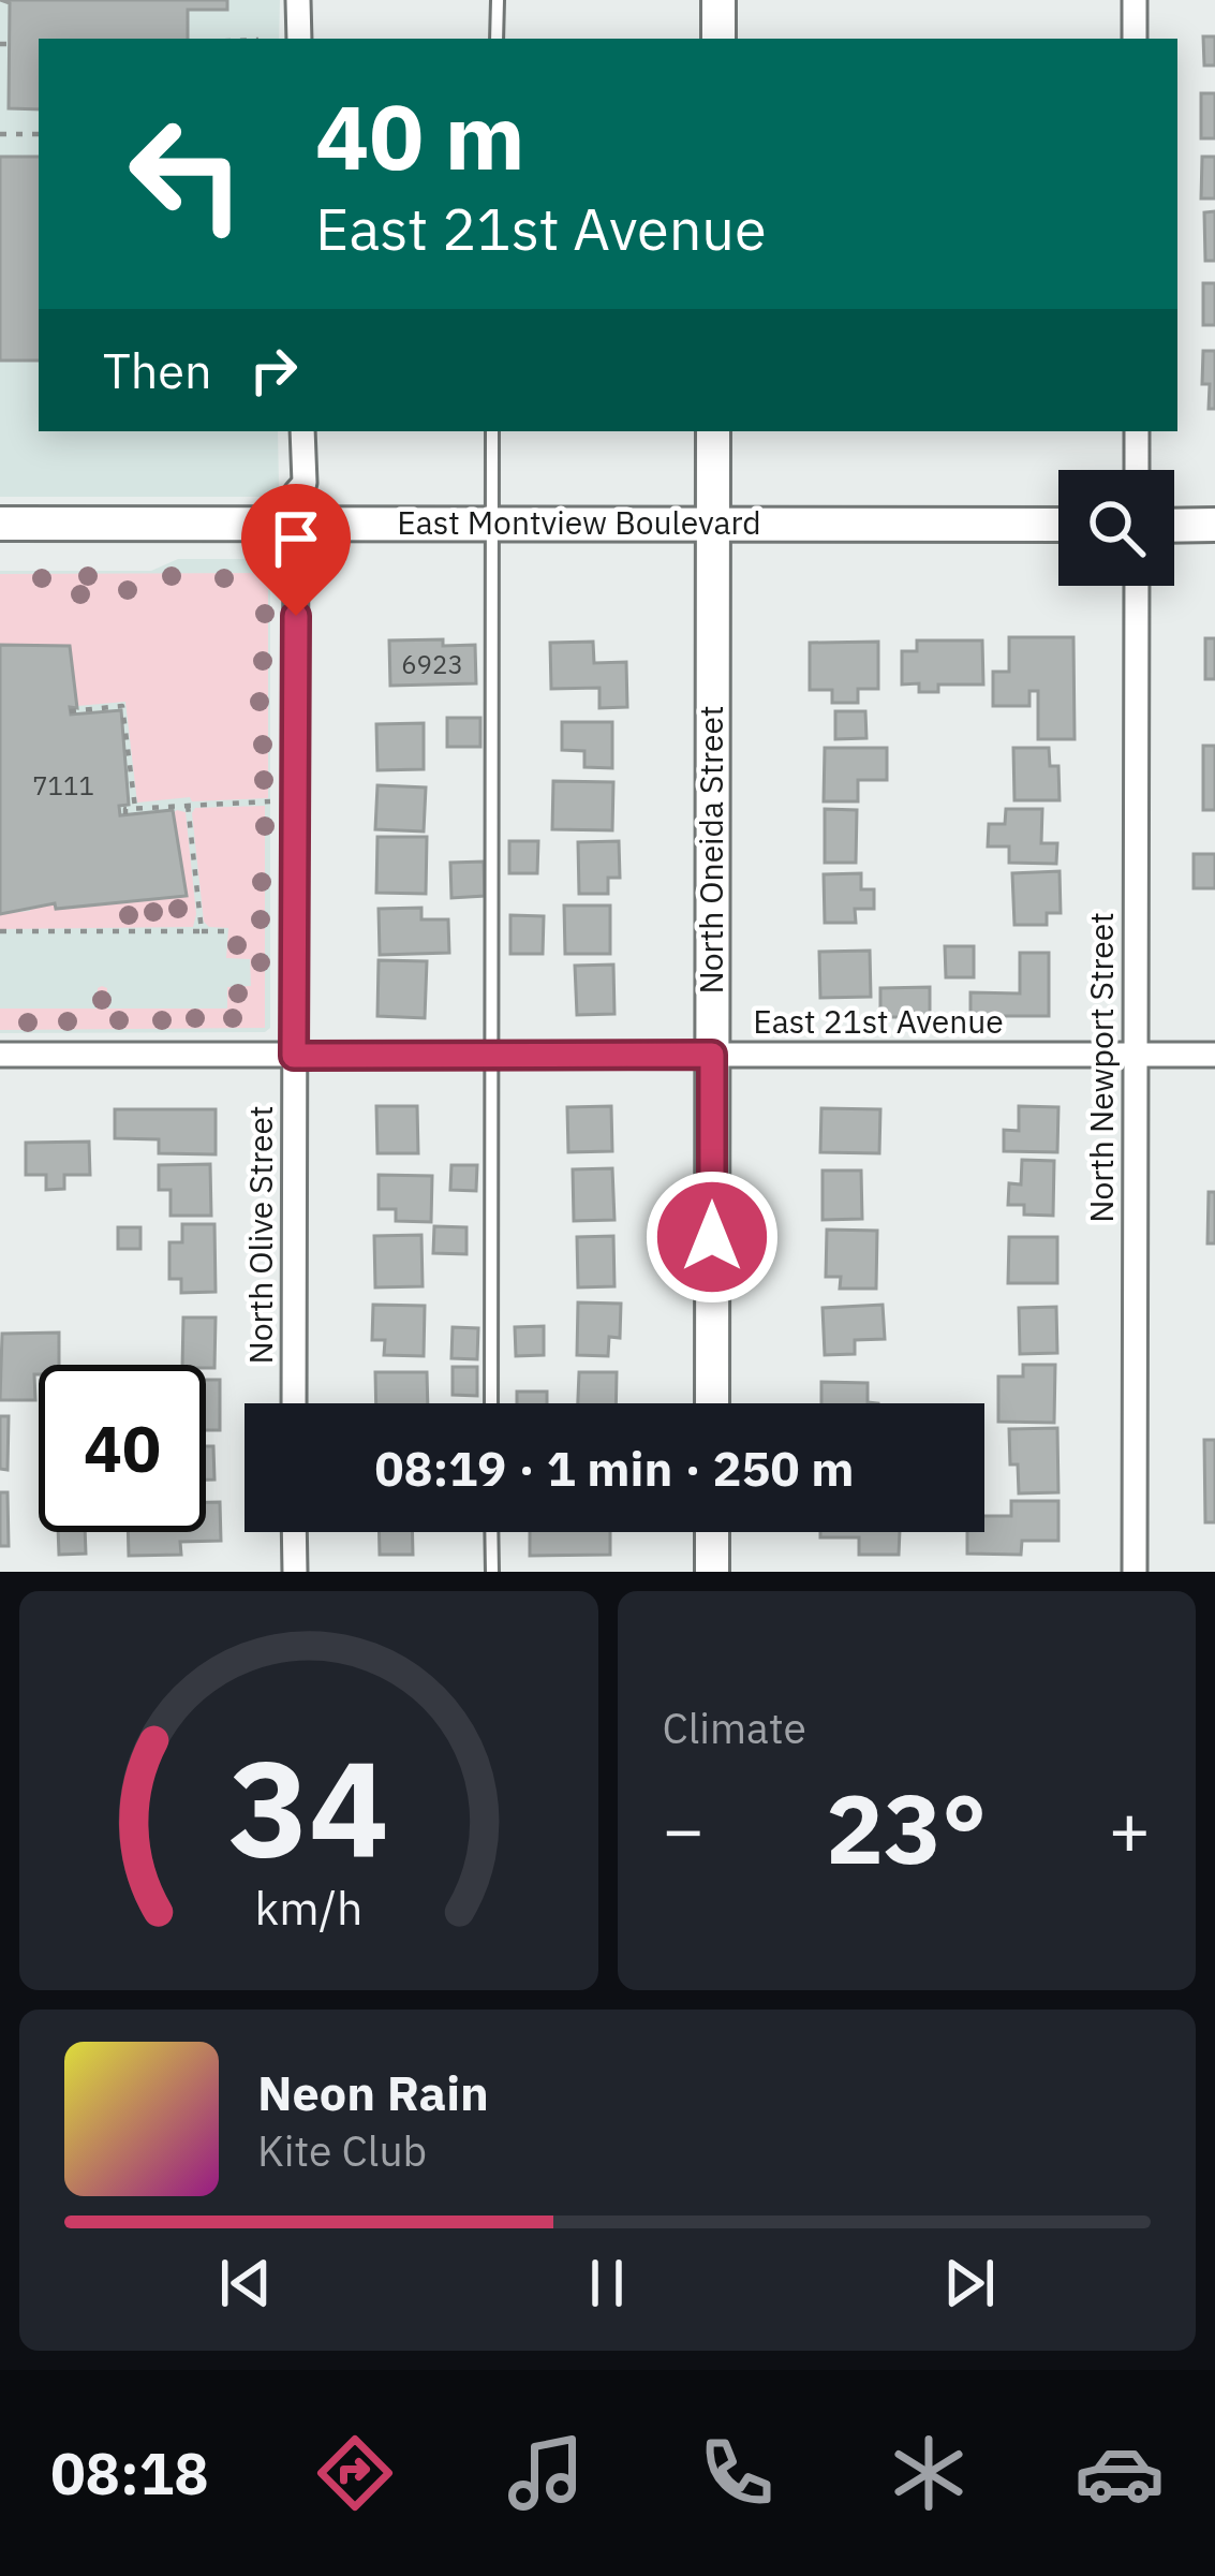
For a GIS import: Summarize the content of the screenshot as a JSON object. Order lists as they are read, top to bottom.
{
  "streets": {
    "main road": ["East Montview Boulevard", "North Oneida Street"],
    "street": ["East 21st Avenue", "North Newport Street", "North Olive Street"]
  },
  "crossings": [
    ["East Montview Boulevard", "North Oneida Street"],
    ["East Montview Boulevard", "North Olive Street"],
    ["North Oneida Street", "East 21st Avenue"],
    ["East 21st Avenue", "North Newport Street"],
    ["East 21st Avenue", "North Olive Street"]
  ],
  "house_numbers": ["6923", "7111"],
  "page": {
    "turn": ["40 m", "East 21st Avenue"],
    "then": "Then",
    "limit": "40",
    "trip": "08:19 · 1 min · 250 m",
    "tile": "Climate",
    "heat": ["−", "23°", "+"],
    "song": ["Neon Rain", "Kite Club"],
    "tabs": "08:18",
    "gauge": ["34", "km/h"]
  }
}
